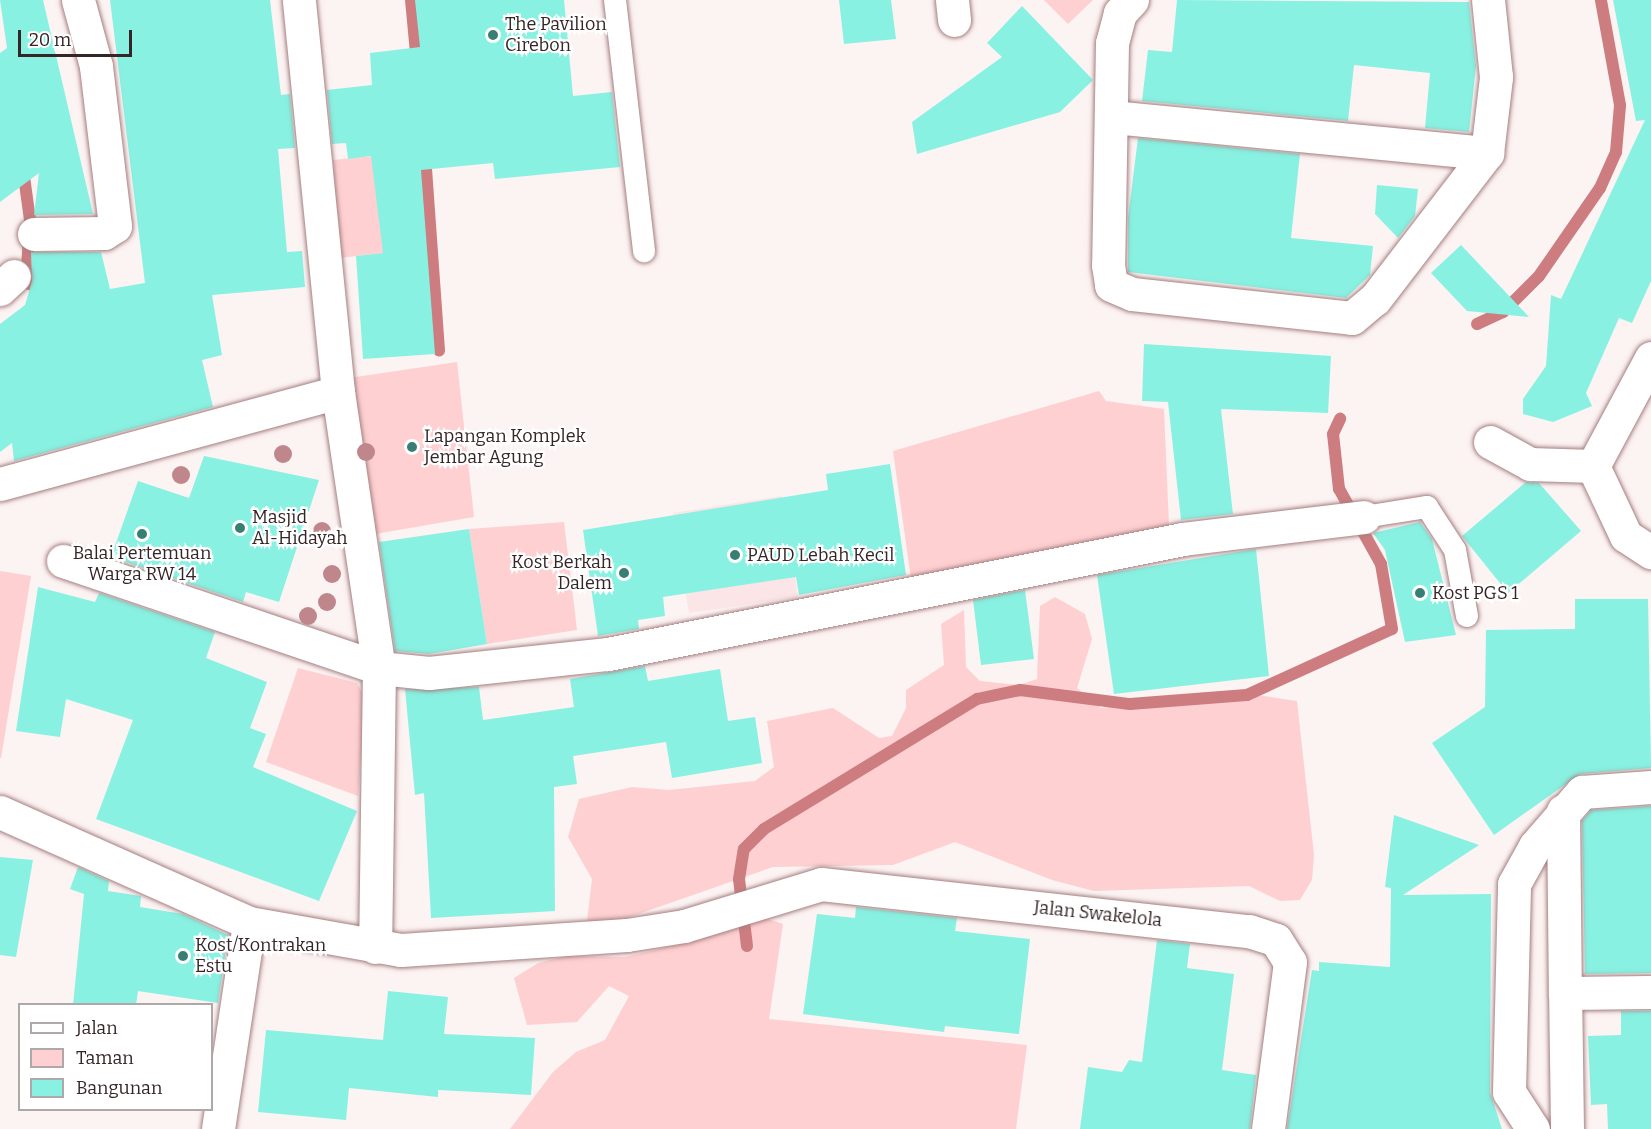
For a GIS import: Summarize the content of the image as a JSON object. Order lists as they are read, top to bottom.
{
  "streets": {
    "street": ["Jalan Swakelola"]
  },
  "places": [
    "The Pavilion Cirebon",
    "Lapangan Komplek Jembar Agung",
    "Masjid Al-Hidayah",
    "Balai Pertemuan Warga RW 14",
    "PAUD Lebah Kecil",
    "Kost Berkah Dalem",
    "Kost PGS 1",
    "Kost/Kontrakan Estu"
  ],
  "legend": ["Jalan", "Taman", "Bangunan"],
  "scale_bar": "20 m"
}
